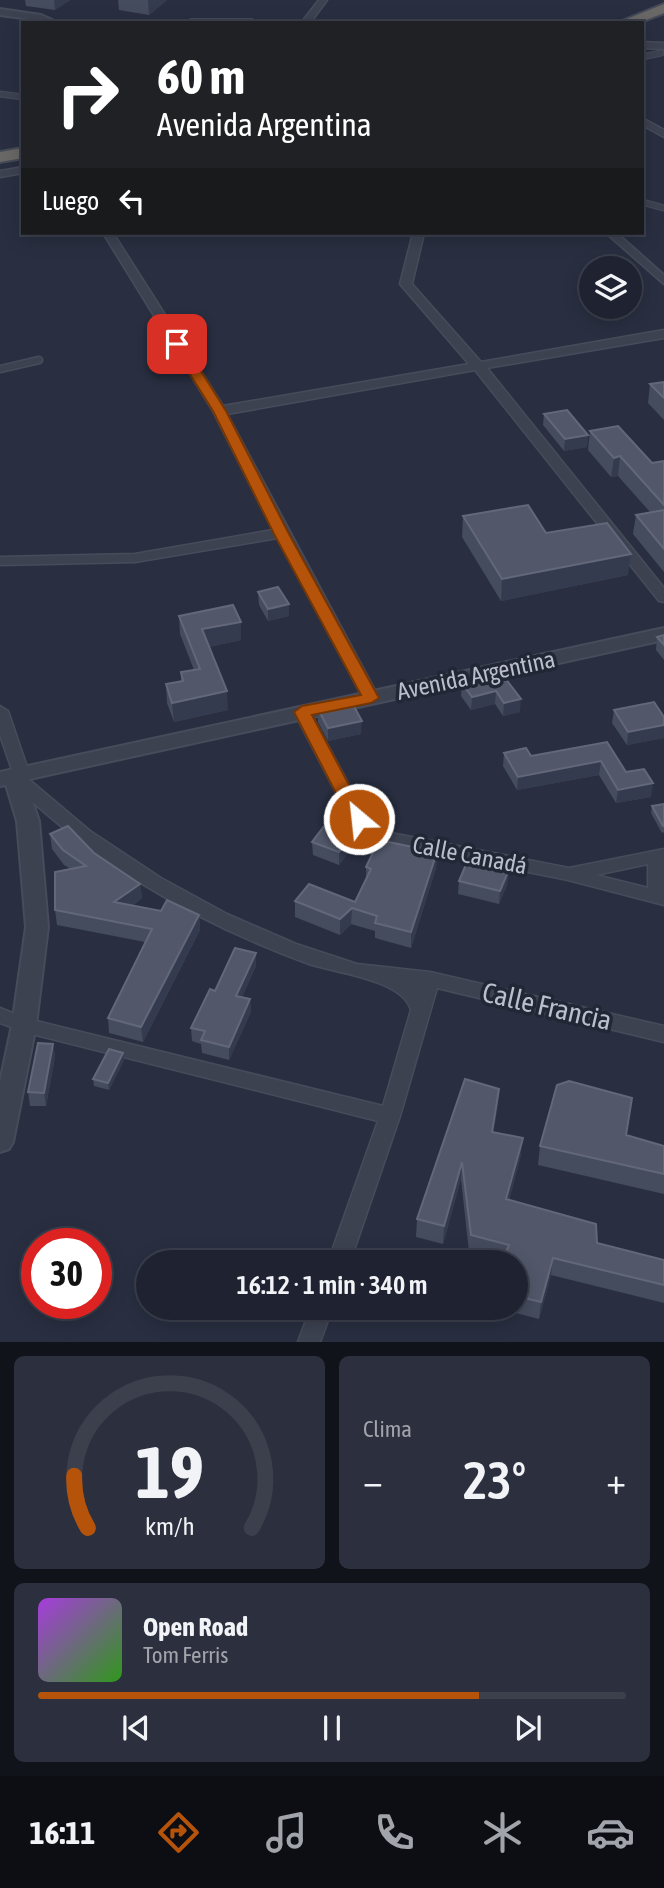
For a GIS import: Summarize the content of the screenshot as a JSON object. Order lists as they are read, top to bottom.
{
  "streets": {
    "street": ["Avenida Argentina", "Calle Canadá", "Calle Francia"]
  },
  "crossings": [
    ["Avenida Argentina", "Calle Canadá"],
    ["Avenida Argentina", "Calle Francia"]
  ],
  "page": {
    "turn": ["60 m", "Avenida Argentina"],
    "then": "Luego",
    "limit": "30",
    "trip": "16:12 · 1 min · 340 m",
    "tile": "Clima",
    "heat": ["−", "23°", "+"],
    "song": ["Open Road", "Tom Ferris"],
    "tabs": "16:11",
    "gauge": ["19", "km/h"]
  }
}
